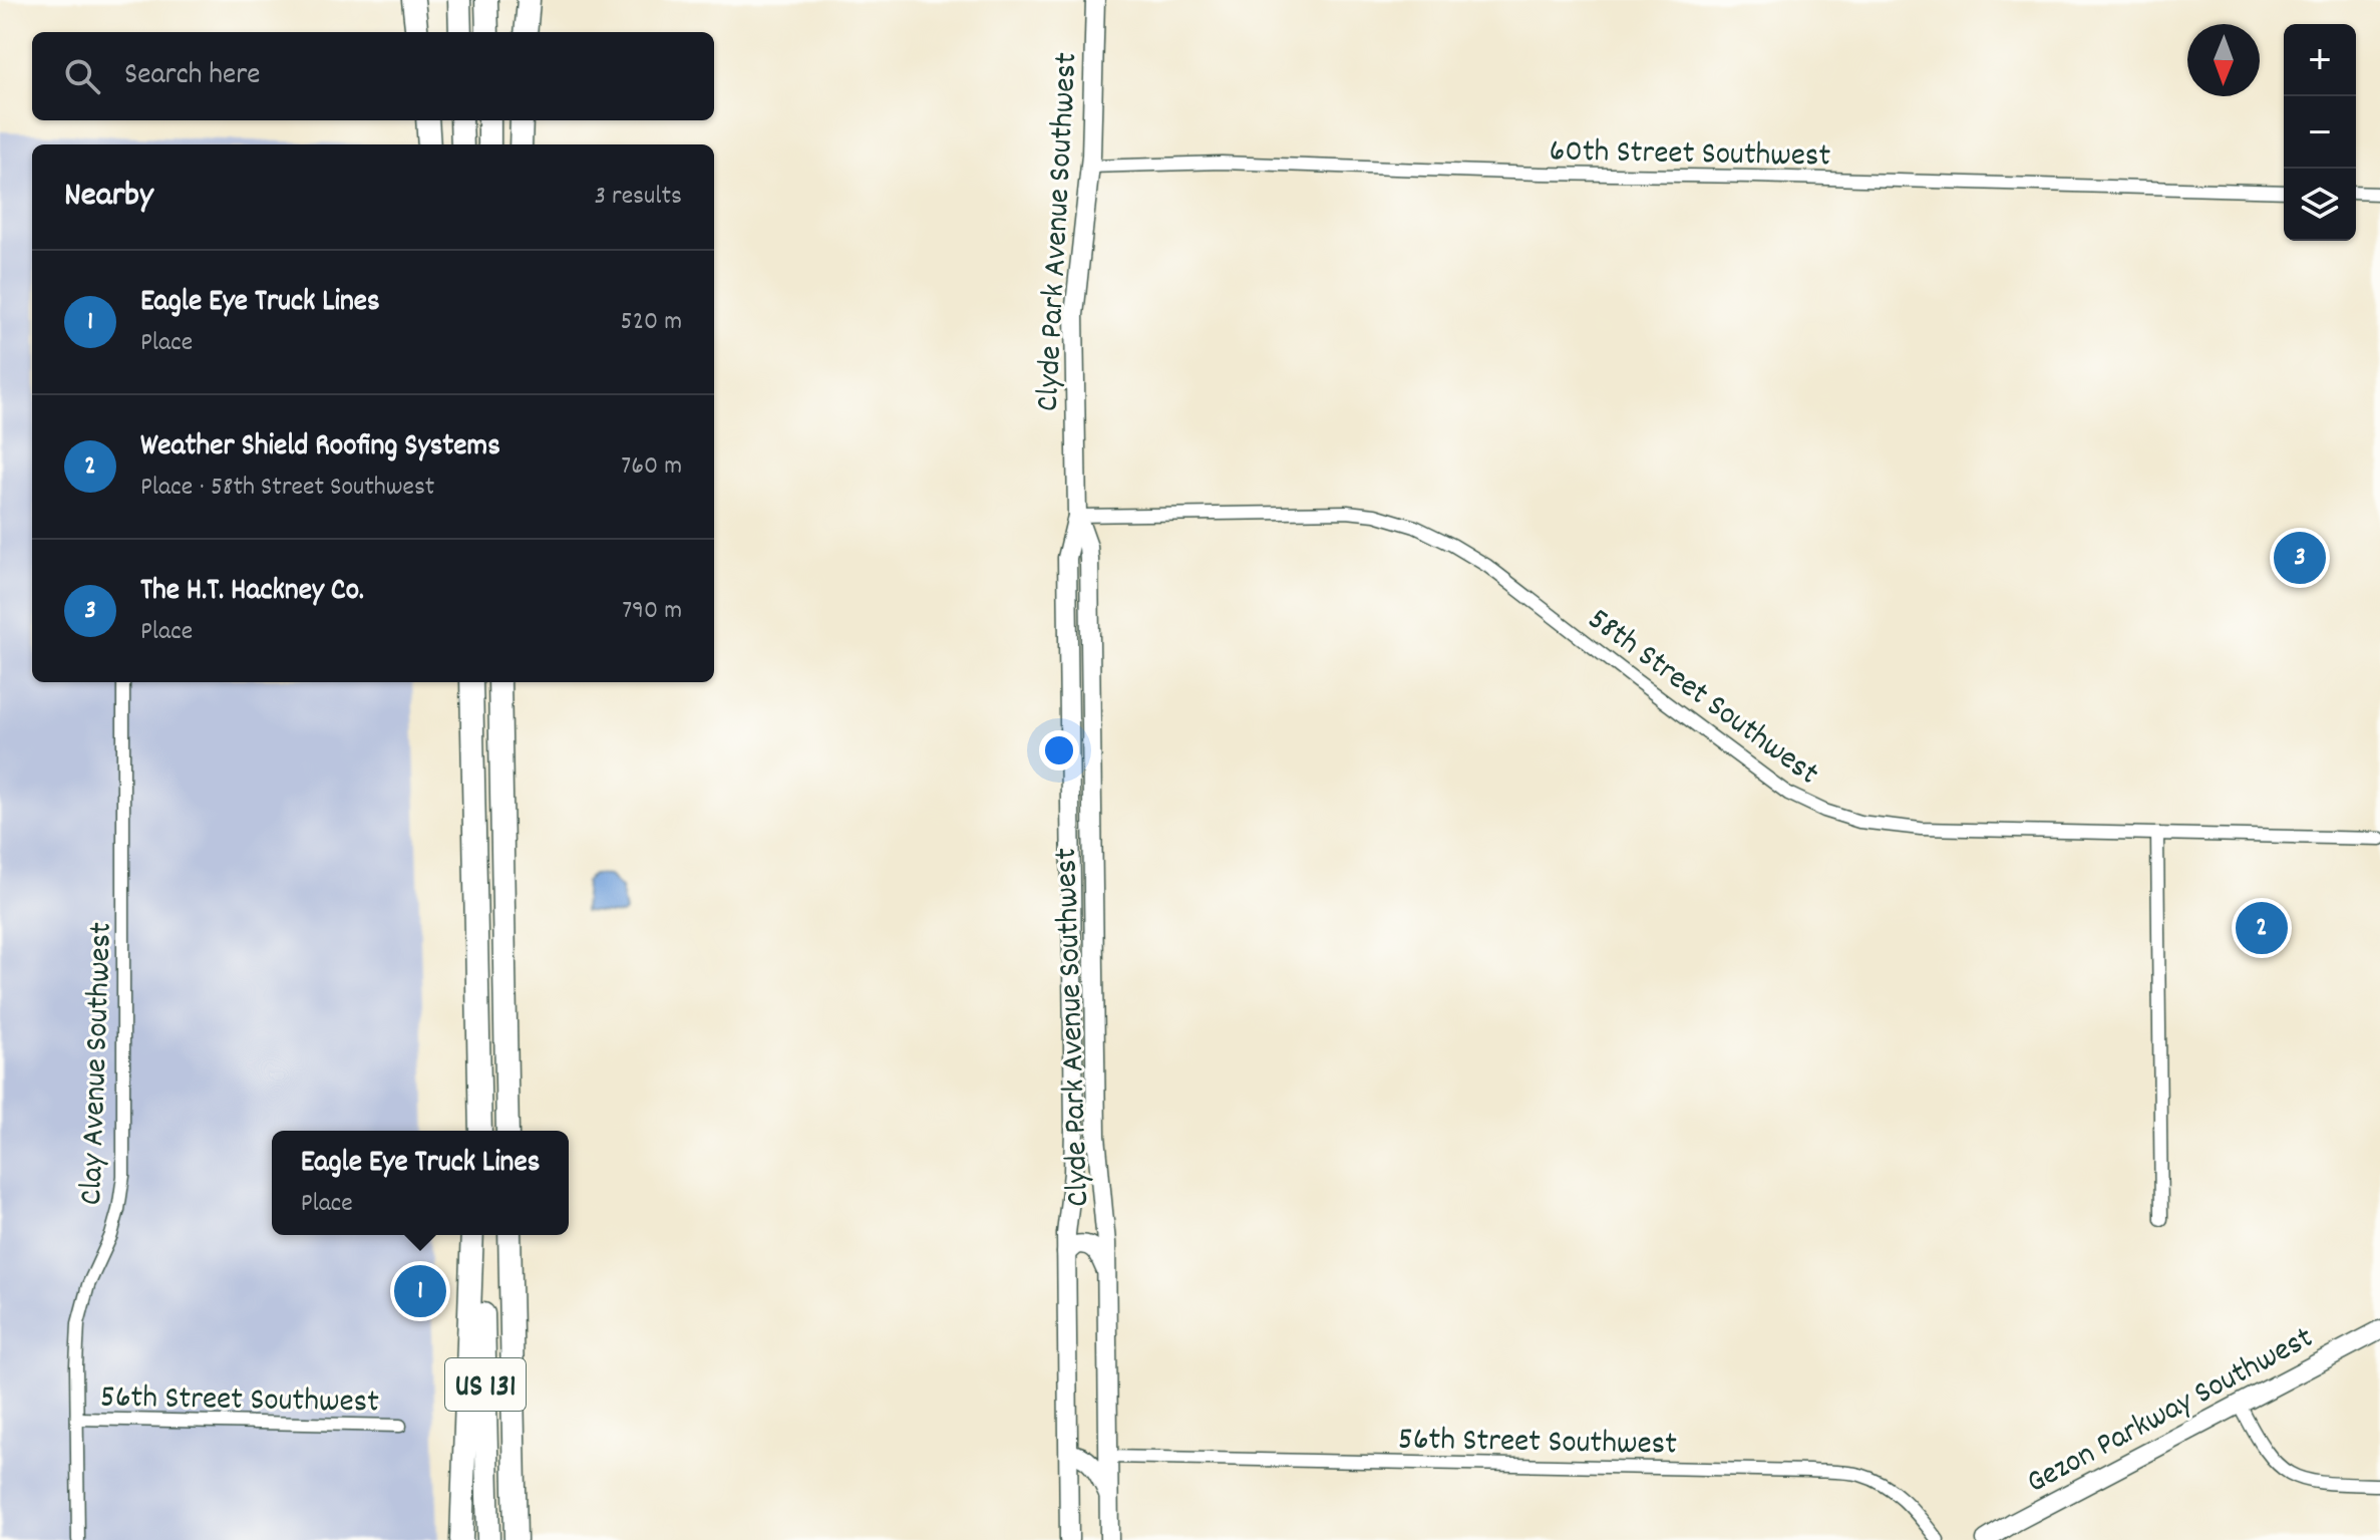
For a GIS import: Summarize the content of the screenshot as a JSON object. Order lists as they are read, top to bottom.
{
  "streets": {
    "highway": ["US 131"],
    "main road": ["Clyde Park Avenue Southwest", "Gezon Parkway Southwest"],
    "street": [
      "60th Street Southwest",
      "58th Street Southwest",
      "Clay Avenue Southwest",
      "56th Street Southwest"
    ]
  },
  "crossings": [
    ["60th Street Southwest", "Clyde Park Avenue Southwest"],
    ["Clyde Park Avenue Southwest", "58th Street Southwest"],
    ["Clyde Park Avenue Southwest", "56th Street Southwest"],
    ["Clay Avenue Southwest", "56th Street Southwest"]
  ],
  "north": "bottom",
  "page": {
    "map_buttons": ["+", "−"],
    "search": "Search here",
    "heading": ["Nearby", "3 results"],
    "list": [
      {
        "mark": "1",
        "name": "Eagle Eye Truck Lines",
        "note": "Place",
        "value": "520 m"
      },
      {
        "mark": "2",
        "name": "Weather Shield Roofing Systems",
        "note": "Place · 58th Street Southwest",
        "value": "760 m"
      },
      {
        "mark": "3",
        "name": "The H.T. Hackney Co.",
        "note": "Place",
        "value": "790 m"
      }
    ],
    "pins": ["3", "2", "1"],
    "popup": ["Eagle Eye Truck Lines", "Place"]
  }
}
